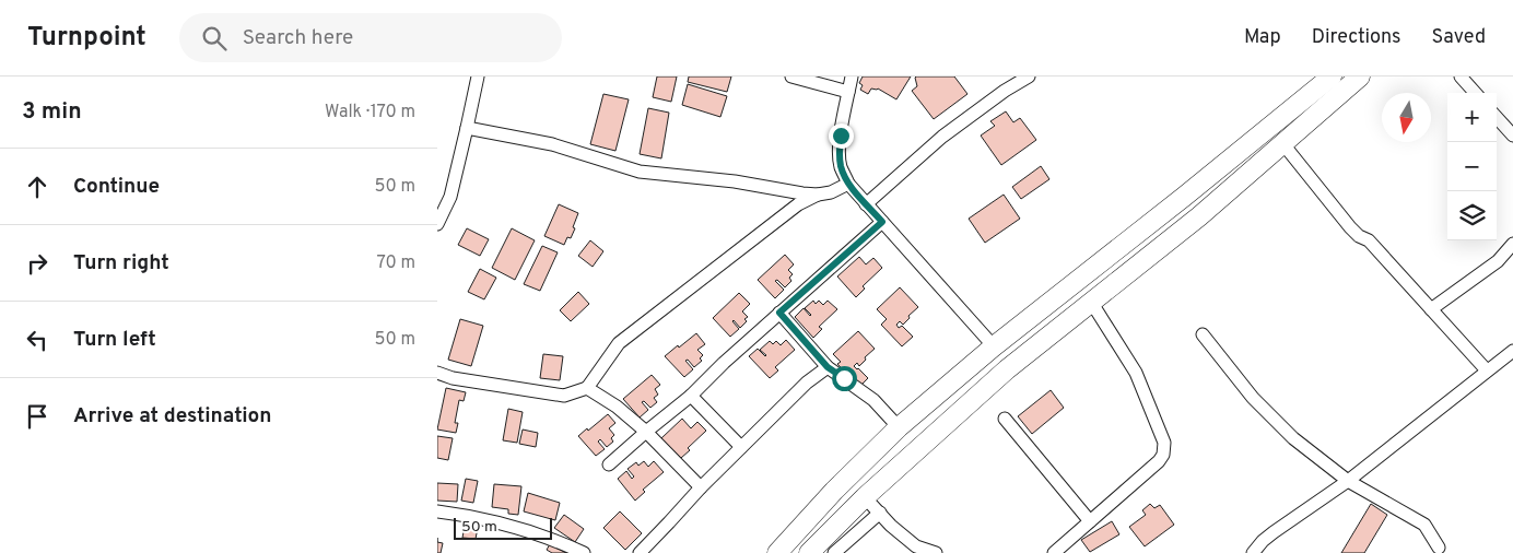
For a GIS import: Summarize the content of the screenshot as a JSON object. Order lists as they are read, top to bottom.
{
  "scale_bar": "50 m",
  "north": "bottom",
  "page": {
    "header": "Turnpoint",
    "search": "Search here",
    "nav": ["Map", "Directions", "Saved"],
    "heading": ["3 min", "Walk · 170 m"],
    "map_buttons": ["+", "−"],
    "list": [
      ["Continue", "50 m"],
      ["Turn right", "70 m"],
      ["Turn left", "50 m"],
      "Arrive at destination"
    ],
    "scale": "50 m"
  }
}
